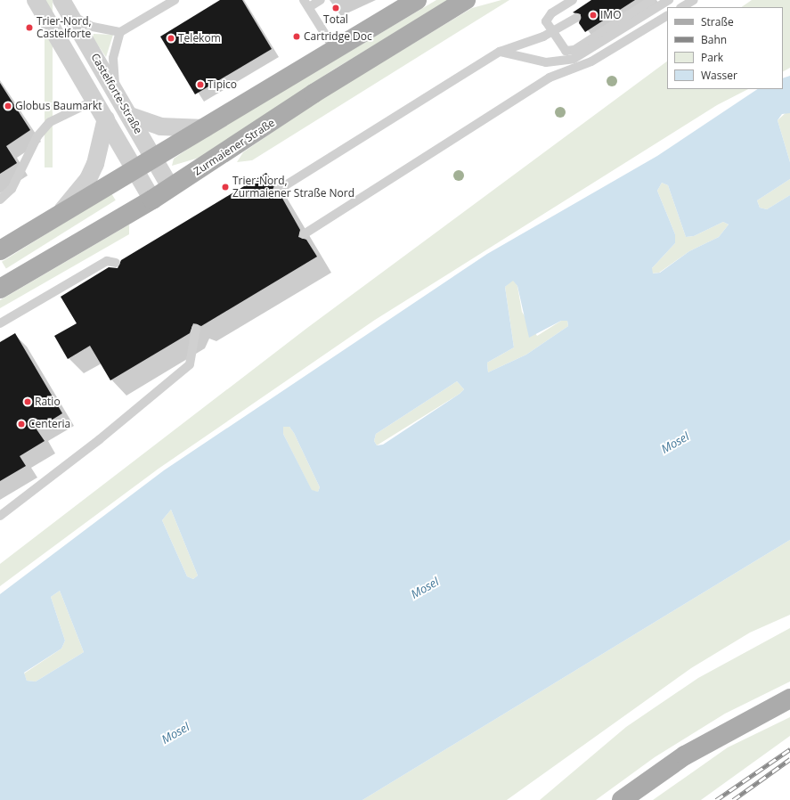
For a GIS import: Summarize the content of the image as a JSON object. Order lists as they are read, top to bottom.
{
  "streets": {
    "main road": ["Zurmaiener Straße"],
    "street": ["Castelforte-Straße"]
  },
  "crossings": [
    ["Castelforte-Straße", "Zurmaiener Straße"]
  ],
  "water": ["Mosel"],
  "places": [
    "Total",
    "IMO",
    "Trier-Nord, Castelforte",
    "Cartridge Doc",
    "Telekom",
    "Tipico",
    "Globus Baumarkt",
    "Trier-Nord, Zurmaiener Straße Nord",
    "Ratio",
    "Centeria"
  ],
  "legend": [
    "Straße",
    "Bahn",
    "Park",
    "Wasser"
  ]
}
